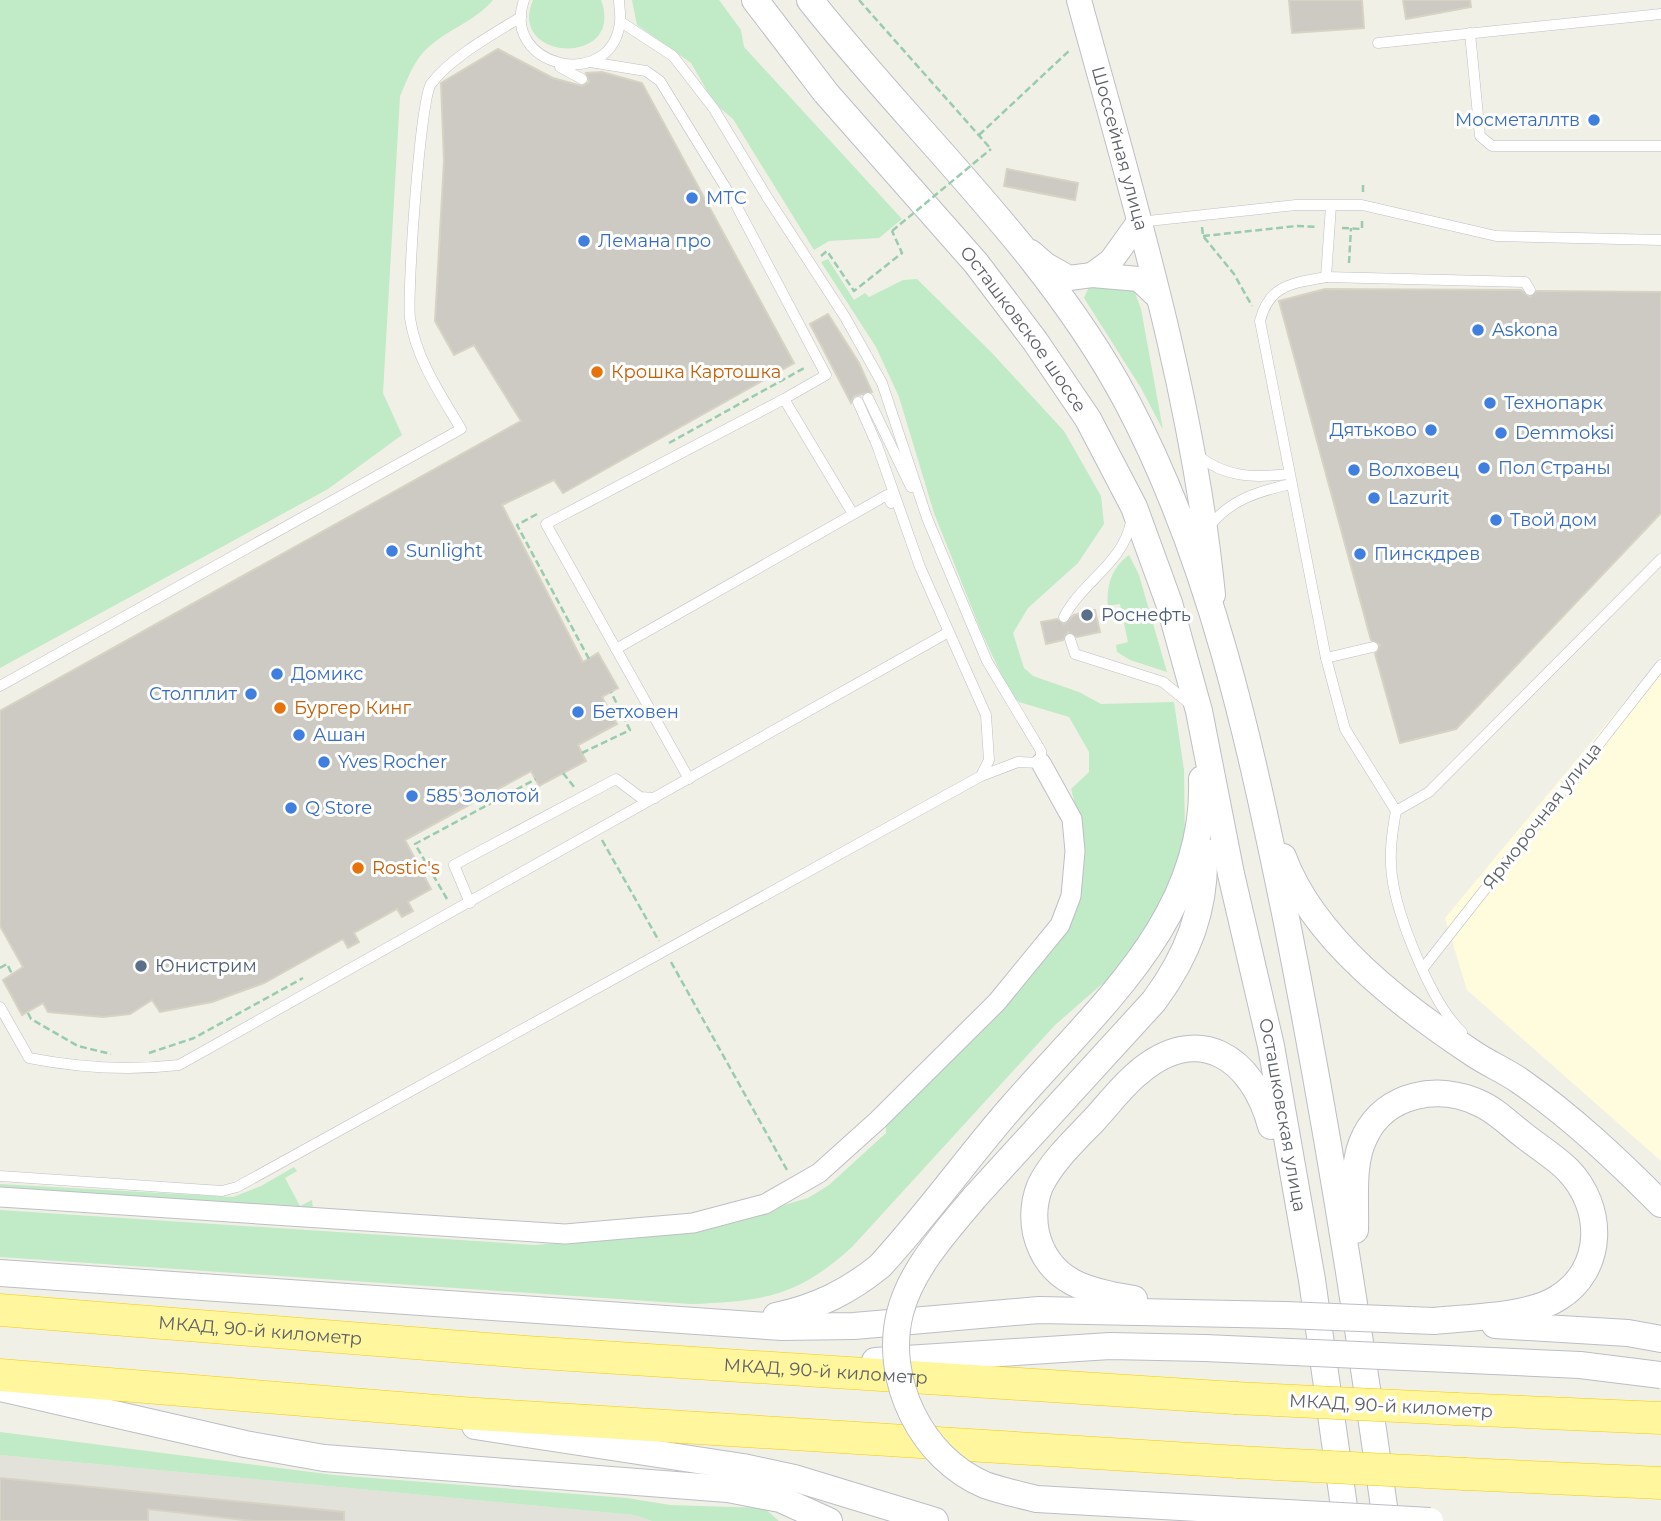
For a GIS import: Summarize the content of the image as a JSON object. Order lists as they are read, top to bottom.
{
  "streets": {
    "highway": ["МКАД, 90-й километр"],
    "main road": ["Осташковское шоссе", "Осташковская улица"],
    "street": ["Шоссейная улица"],
    "lane": ["Ярморочная улица"]
  },
  "crossings": [
    ["Осташковское шоссе", "Осташковская улица"]
  ],
  "places": [
    "Мосметаллтв",
    "МТС",
    "Лемана про",
    "Askona",
    "Крошка Картошка",
    "Технопарк",
    "Дятьково",
    "Demmoksi",
    "Пол Страны",
    "Волховец",
    "Lazurit",
    "Твой дом",
    "Sunlight",
    "Пинскдрев",
    "Роснефть",
    "Домикс",
    "Столплит",
    "Бургер Кинг",
    "Бетховен",
    "Ашан",
    "Yves Rocher",
    "585 Золотой",
    "Q Store",
    "Rostic's",
    "Юнистрим"
  ]
}
